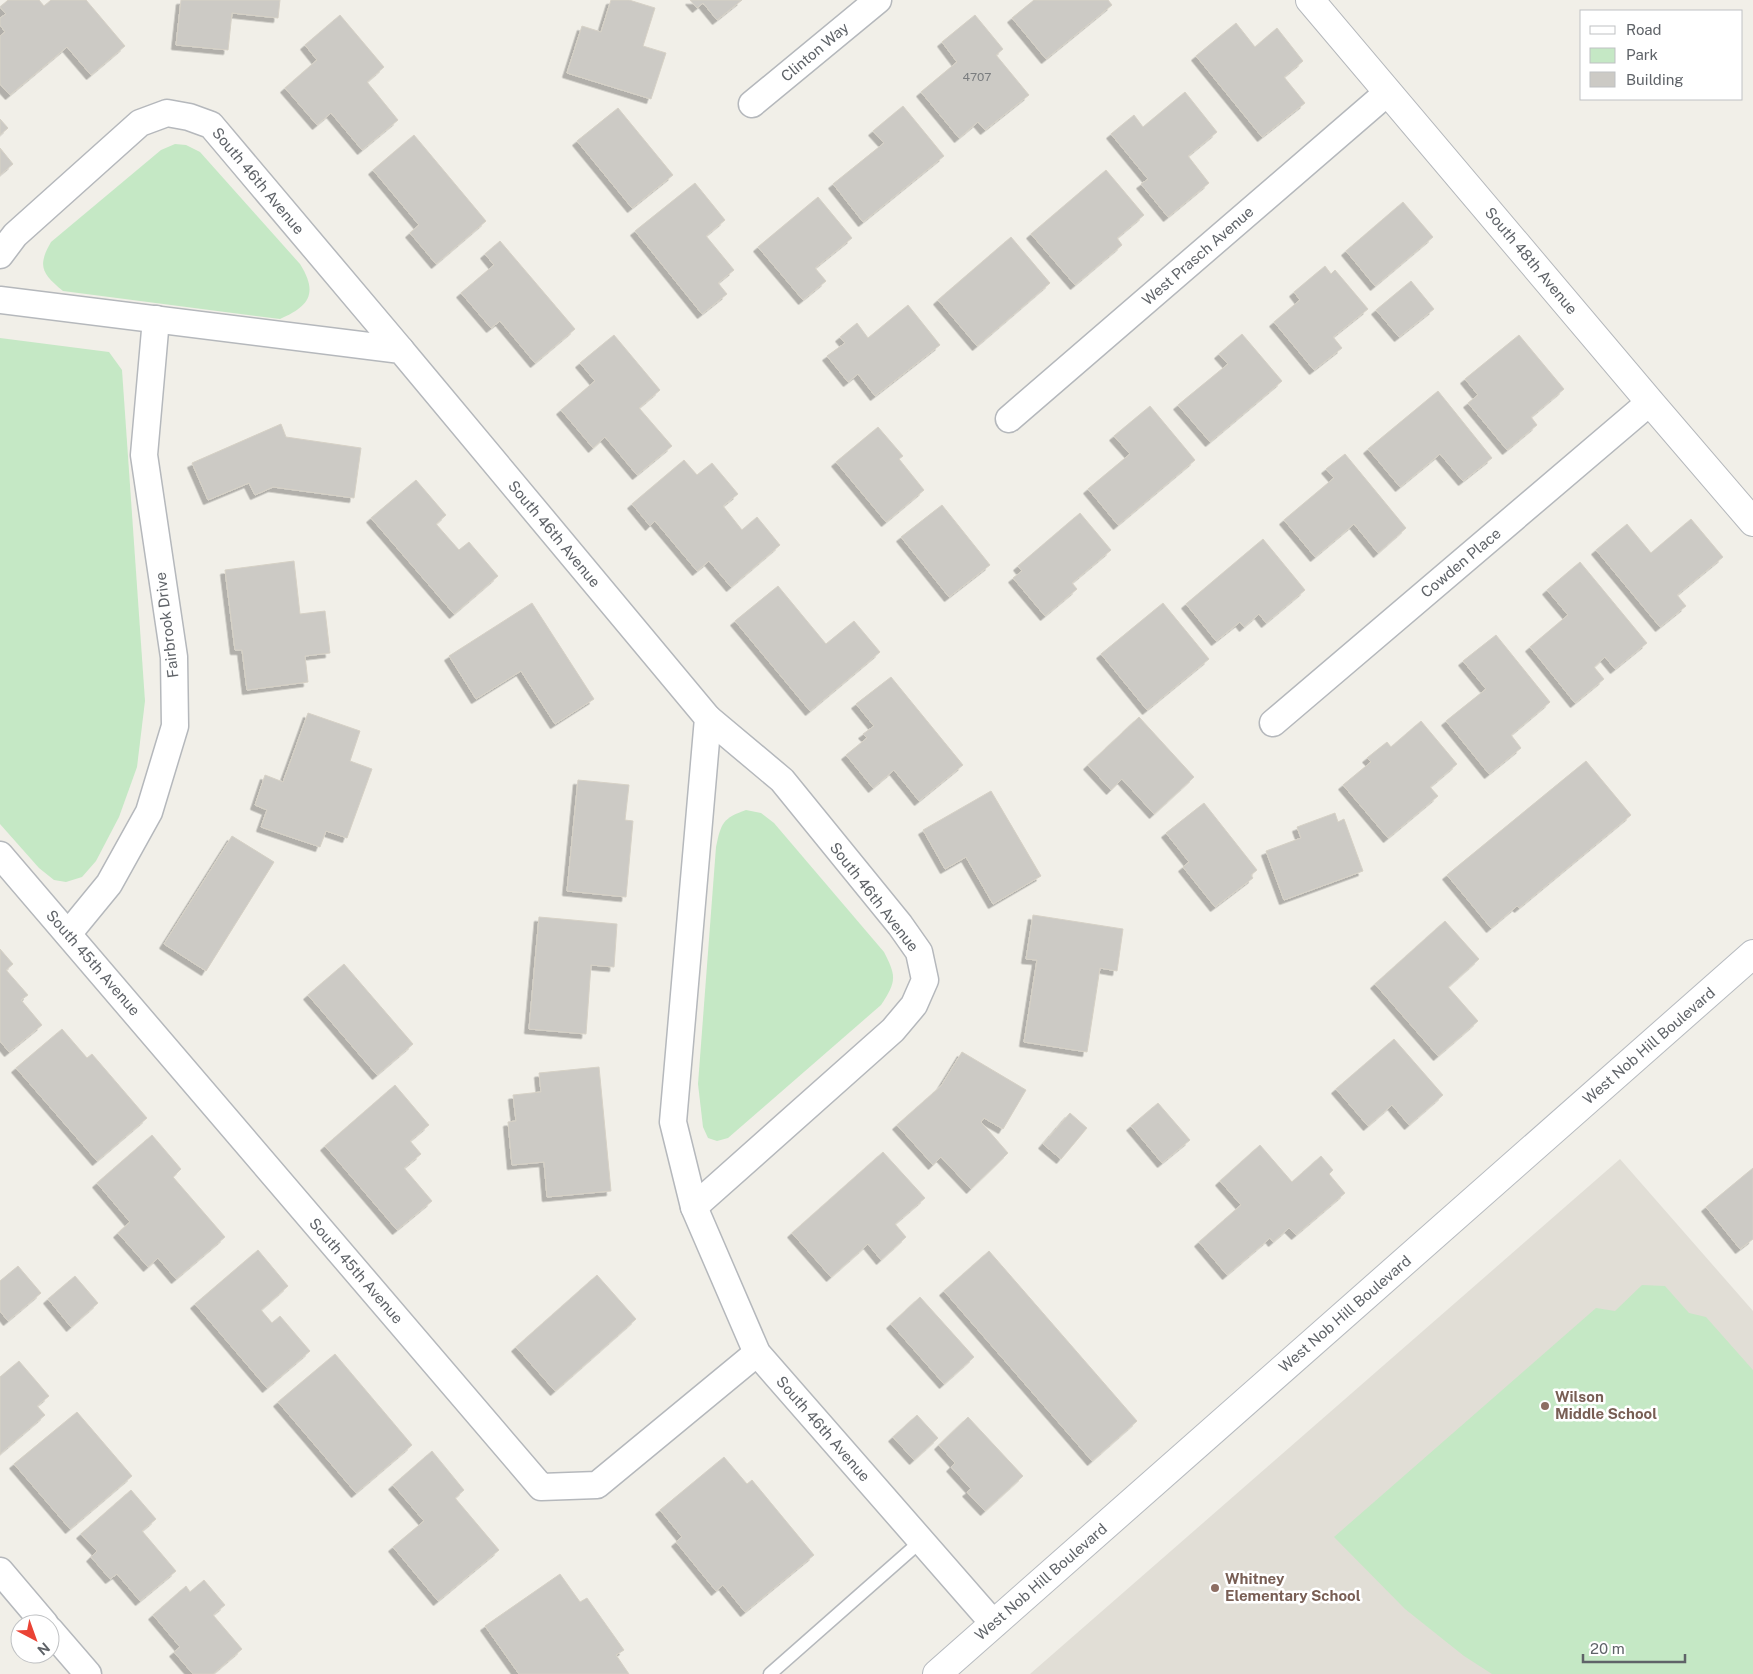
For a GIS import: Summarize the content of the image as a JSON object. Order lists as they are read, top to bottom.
{
  "streets": {
    "main road": ["South 48th Avenue", "West Nob Hill Boulevard"],
    "street": [
      "Clinton Way",
      "South 46th Avenue",
      "West Prasch Avenue",
      "Cowden Place",
      "Fairbrook Drive",
      "South 45th Avenue"
    ]
  },
  "crossings": [
    ["South 46th Avenue", "South 45th Avenue"],
    ["South 46th Avenue", "West Nob Hill Boulevard"],
    ["West Prasch Avenue", "South 48th Avenue"],
    ["South 48th Avenue", "Cowden Place"],
    ["Fairbrook Drive", "South 45th Avenue"]
  ],
  "places": ["Wilson Middle School", "Whitney Elementary School"],
  "house_numbers": ["4707"],
  "legend": ["Road", "Park", "Building"],
  "scale_bar": "20 m",
  "north": "bottom right"
}
